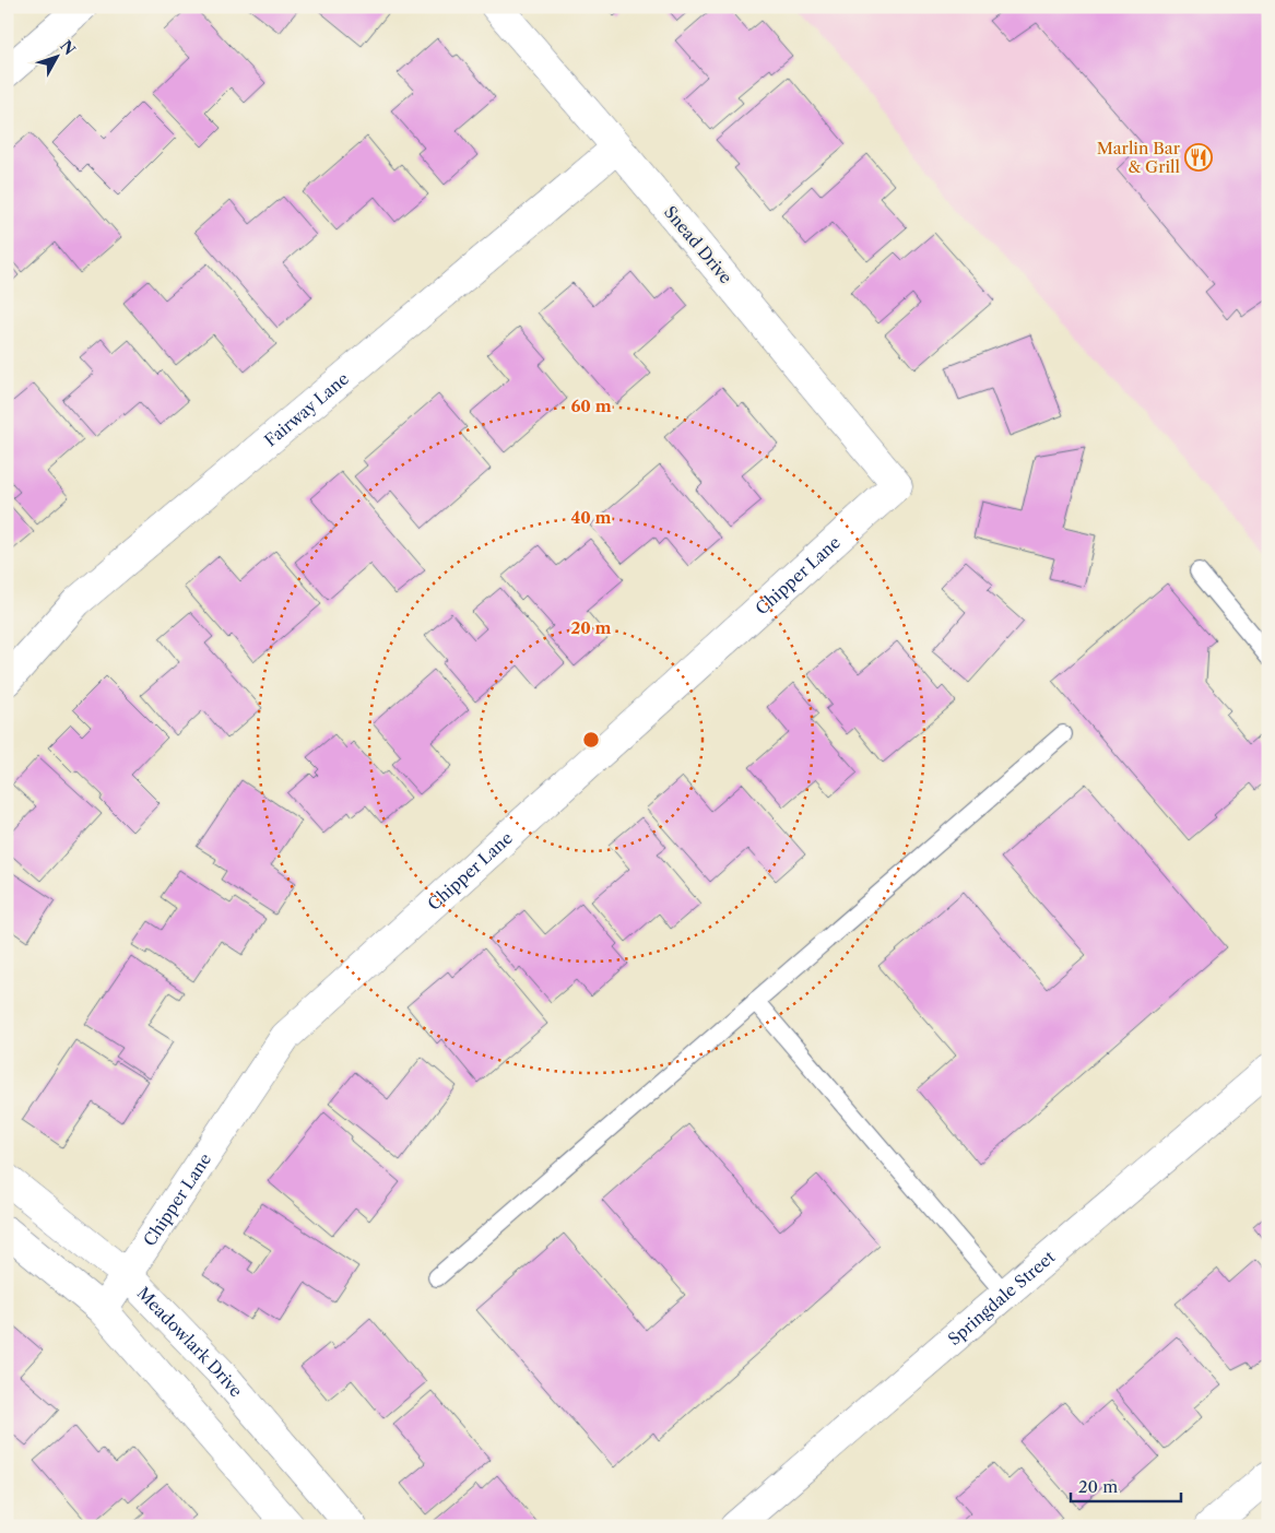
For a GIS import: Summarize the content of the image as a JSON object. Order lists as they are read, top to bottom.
{
  "streets": {
    "street": [
      "Snead Drive",
      "Fairway Lane",
      "Chipper Lane",
      "Springdale Street",
      "Meadowlark Drive"
    ]
  },
  "crossings": [
    ["Snead Drive", "Fairway Lane"],
    ["Snead Drive", "Chipper Lane"],
    ["Chipper Lane", "Meadowlark Drive"]
  ],
  "places": {
    "restaurant": ["Marlin Bar & Grill"]
  },
  "scale_bar": "20 m",
  "north": "top right",
  "rings": ["60 m", "40 m", "20 m"]
}
